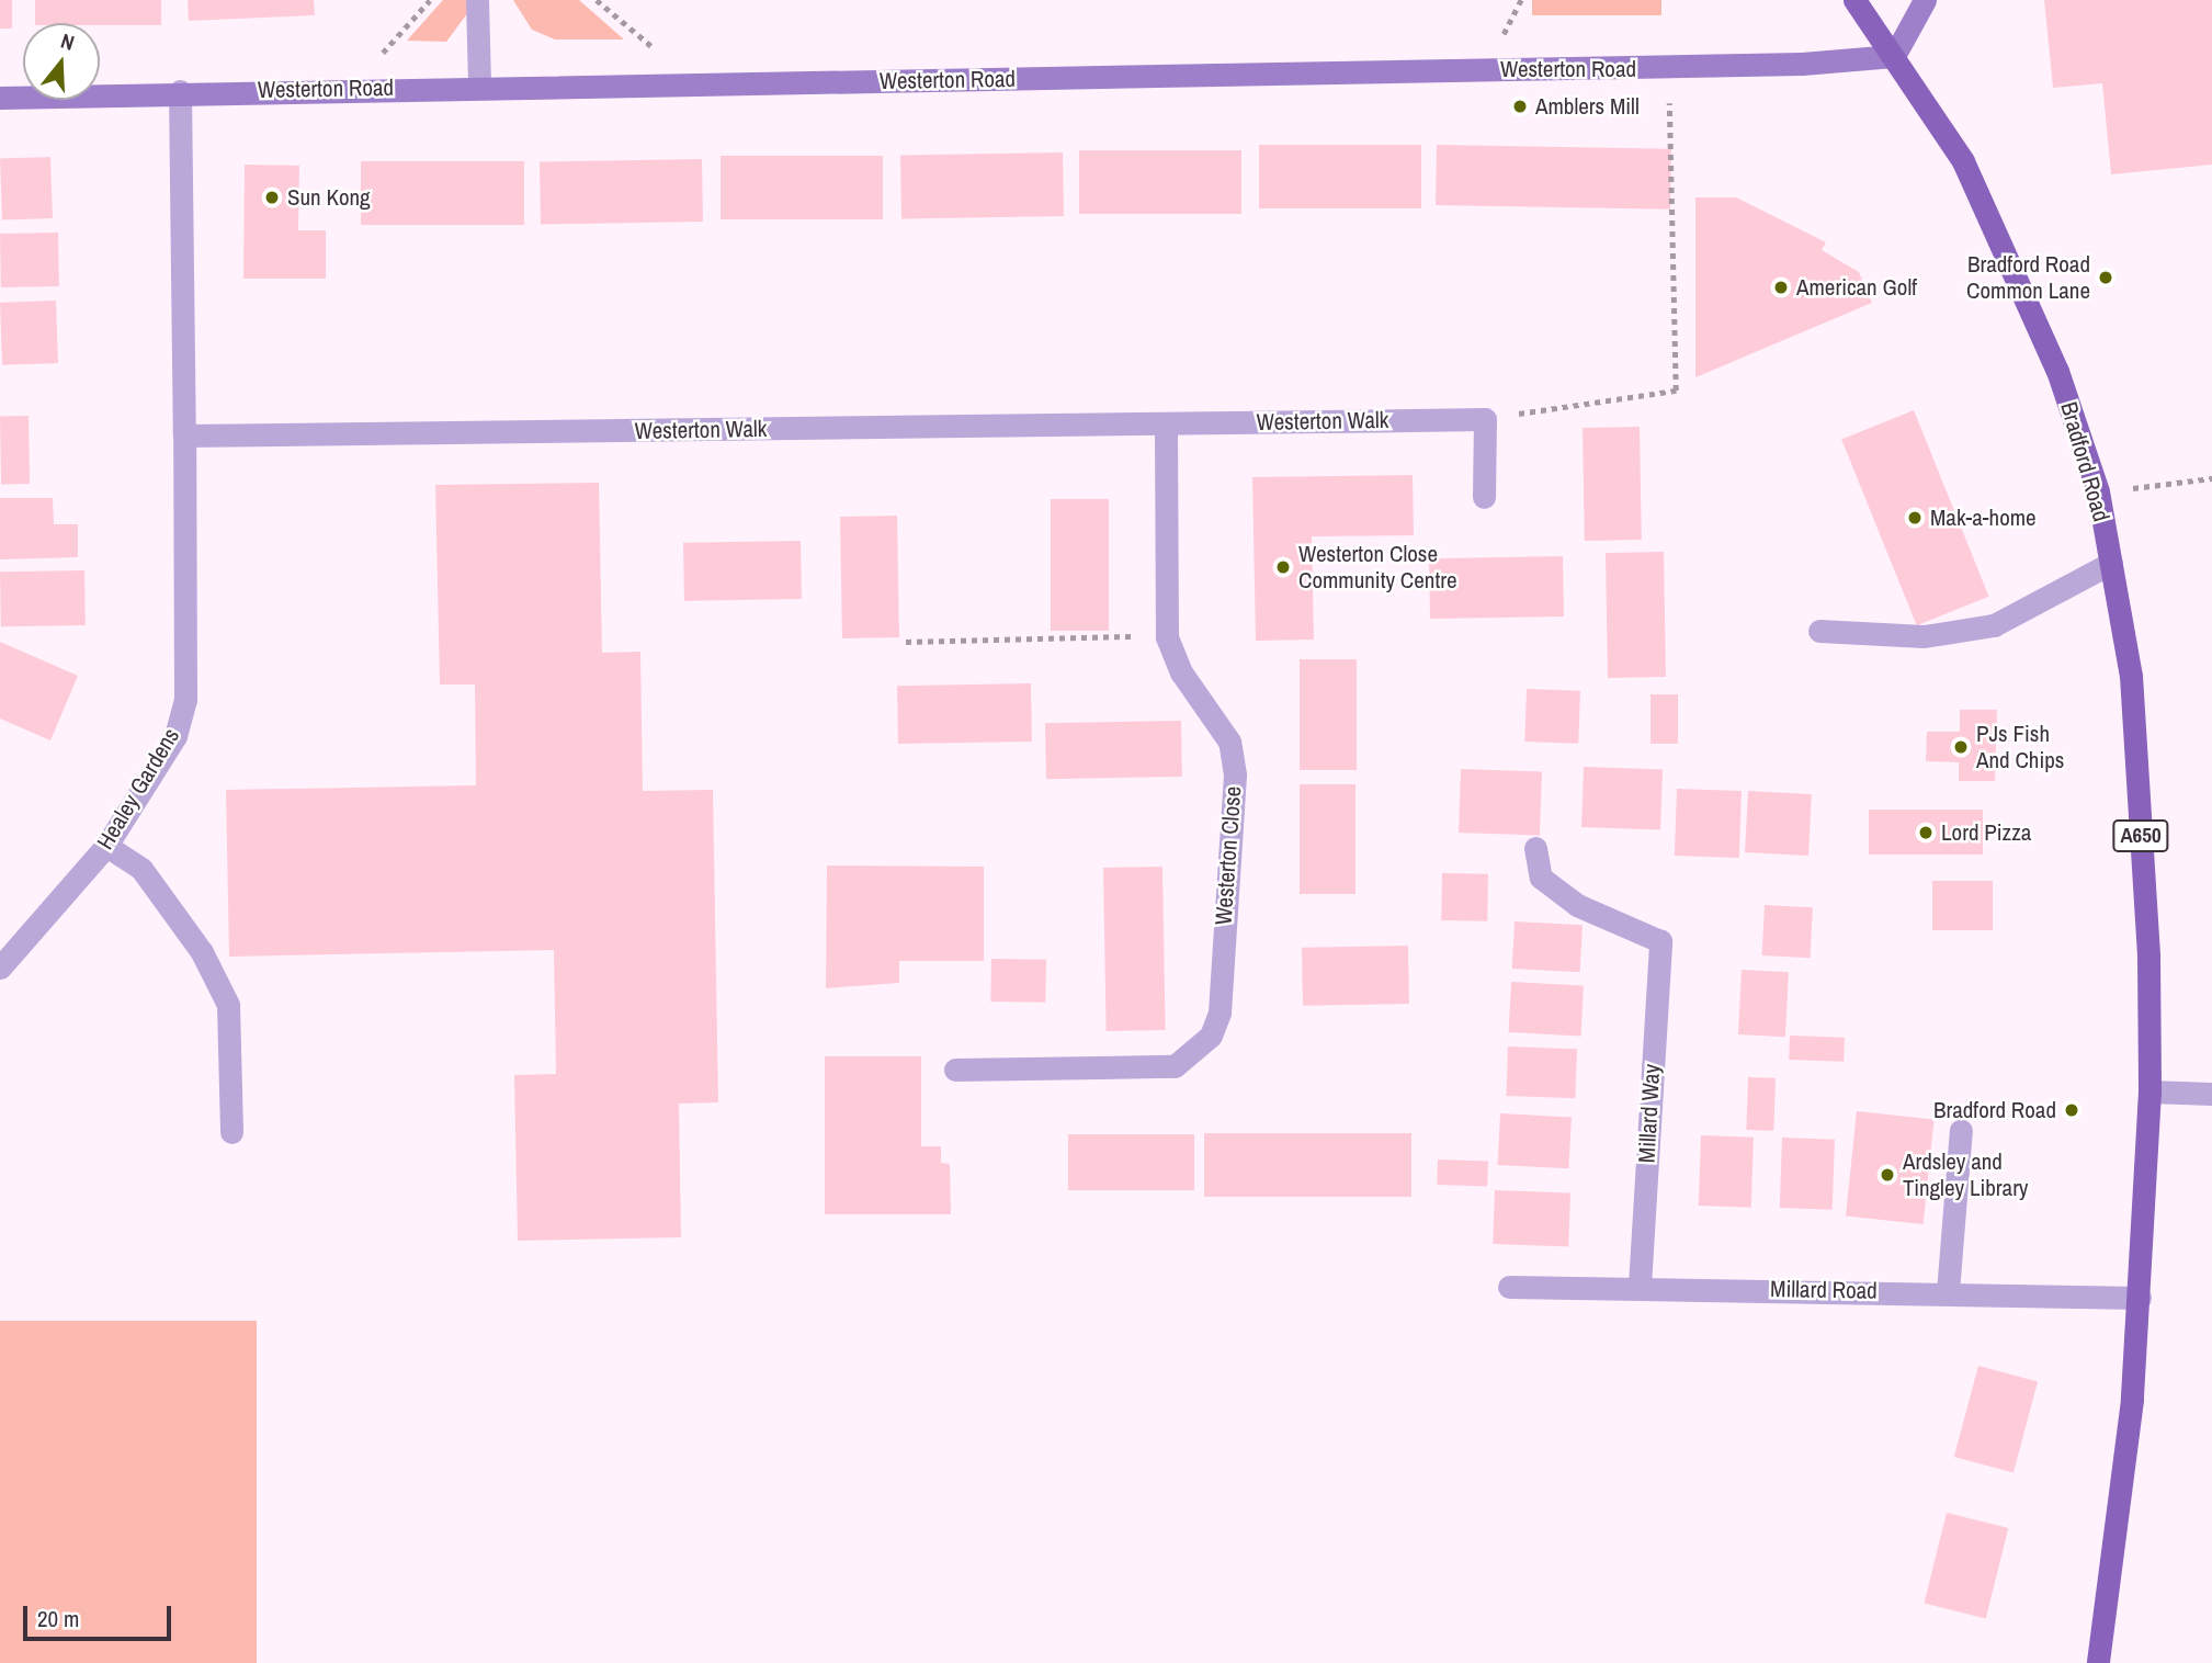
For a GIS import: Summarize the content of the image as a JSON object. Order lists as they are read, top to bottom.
{
  "streets": {
    "main road": ["Bradford Road", "A650"],
    "street": [
      "Westerton Road",
      "Westerton Walk",
      "Healey Gardens",
      "Westerton Close",
      "Millard Way",
      "Millard Road"
    ]
  },
  "crossings": [
    ["Westerton Road", "Bradford Road"],
    ["Westerton Walk", "Healey Gardens"],
    ["Westerton Walk", "Westerton Close"],
    ["Bradford Road", "Millard Road"],
    ["Millard Way", "Millard Road"]
  ],
  "places": [
    "Amblers Mill",
    "Sun Kong",
    "Bradford Road Common Lane",
    "American Golf",
    "Mak-a-home",
    "Westerton Close Community Centre",
    "PJs Fish And Chips",
    "Lord Pizza",
    "Bradford Road",
    "Ardsley and Tingley Library"
  ],
  "scale_bar": "20 m",
  "north": "top"
}
